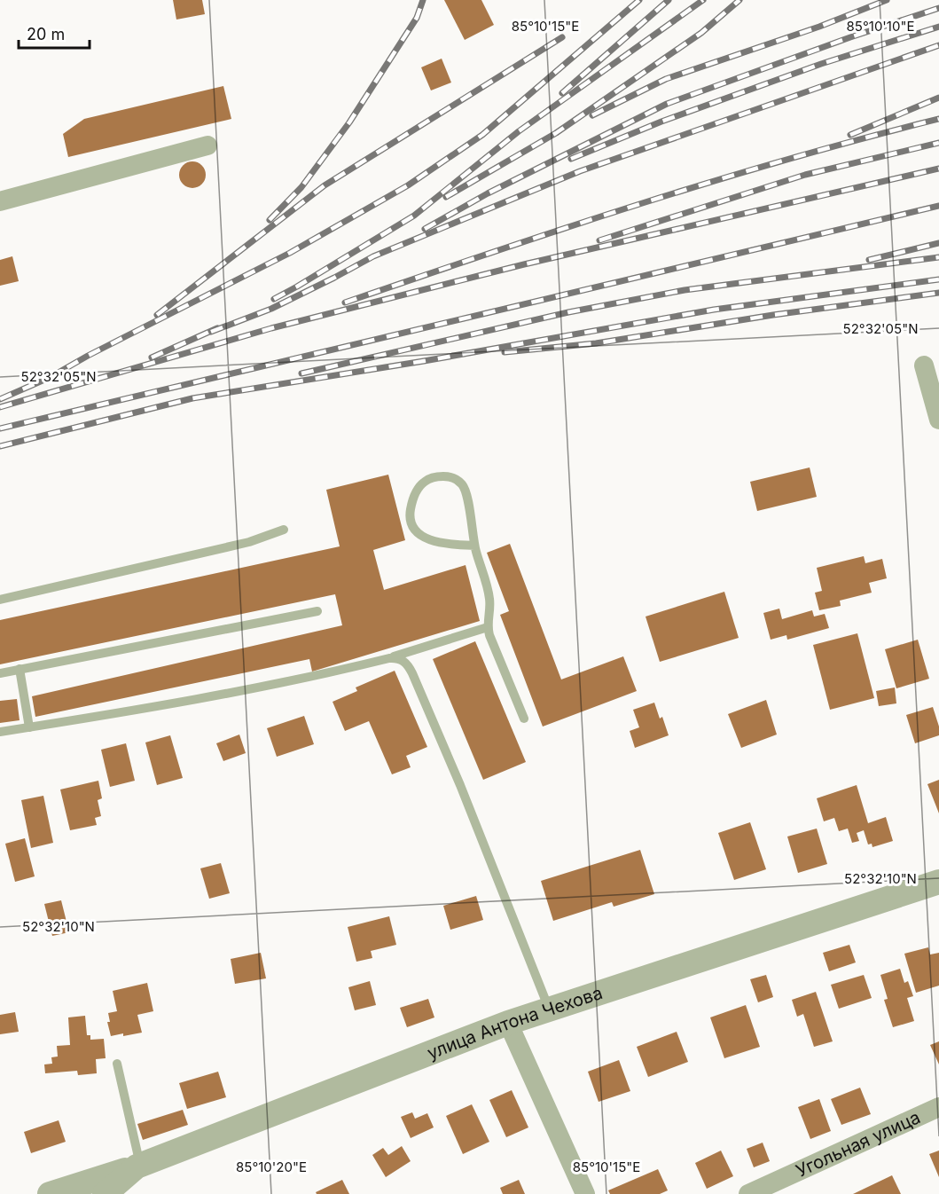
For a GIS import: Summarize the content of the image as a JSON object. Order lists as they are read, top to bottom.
{
  "streets": {
    "street": ["улица Антона Чехова", "Угольная улица"]
  },
  "scale_bar": "20 m",
  "coordinates": [
    "85°10'15\"E",
    "85°10'10\"E",
    "52°32'05\"N",
    "52°32'10\"N",
    "85°10'20\"E"
  ]
}
